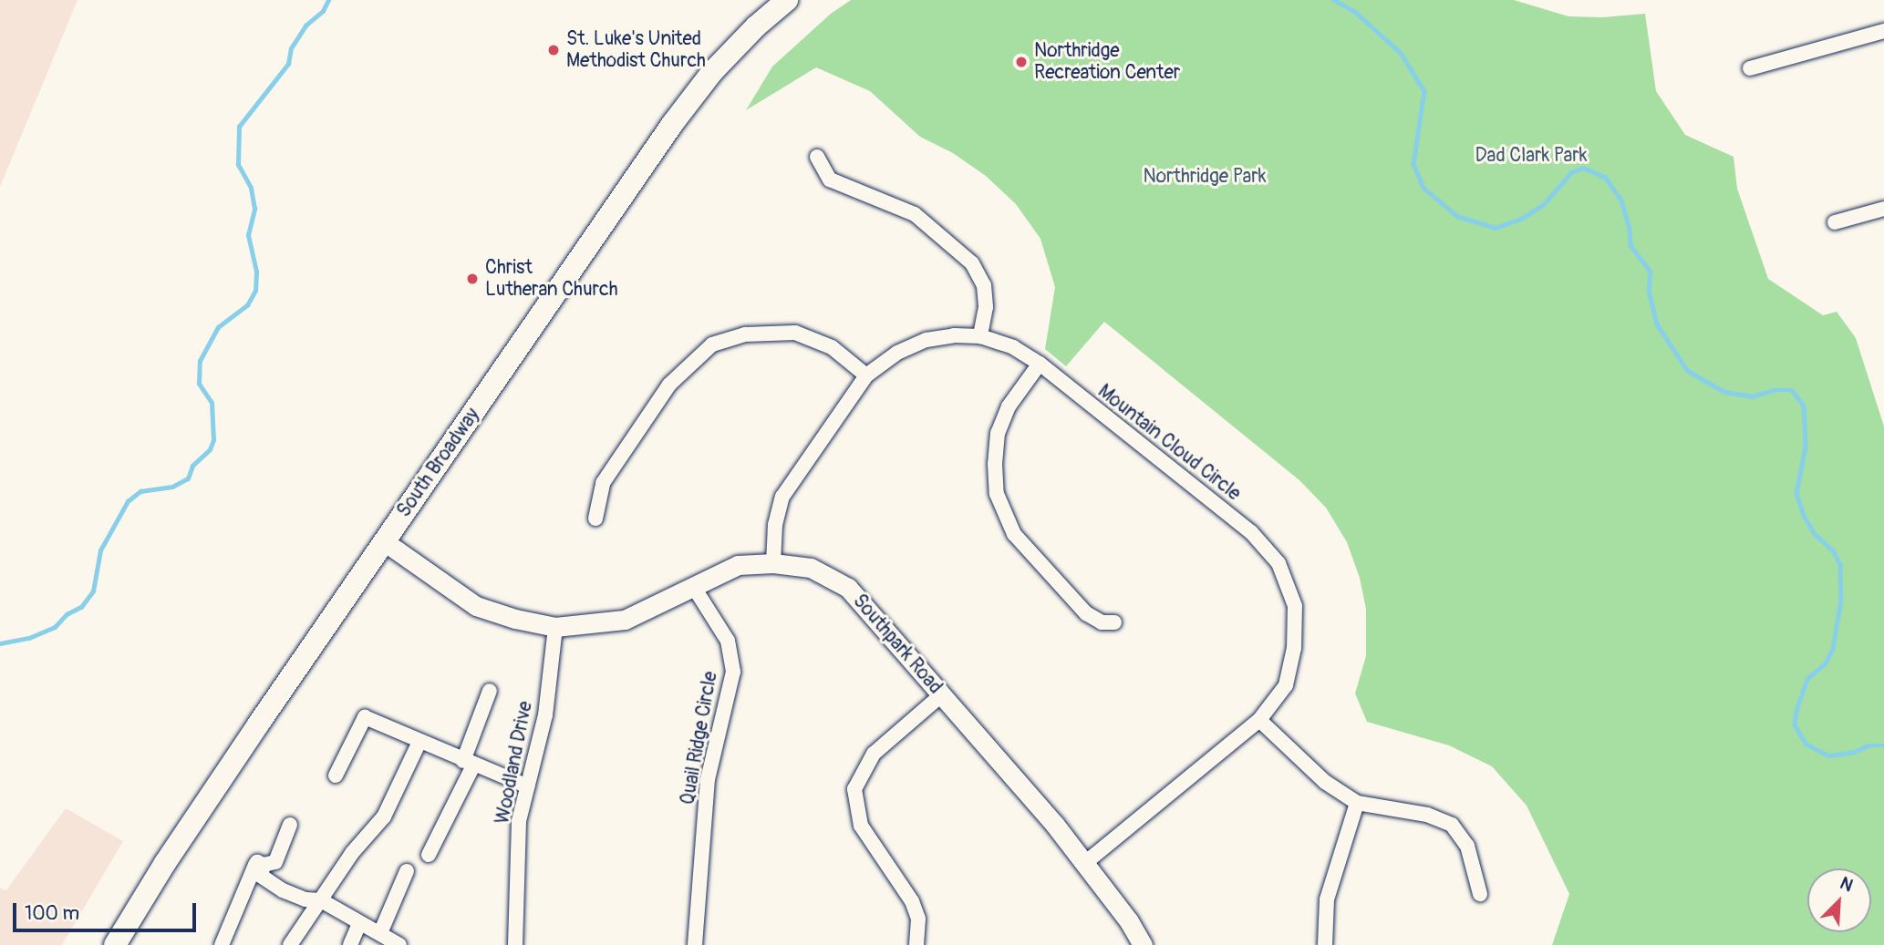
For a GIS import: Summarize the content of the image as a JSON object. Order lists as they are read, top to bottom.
{
  "streets": {
    "main road": ["South Broadway"],
    "street": [
      "Mountain Cloud Circle",
      "Southpark Road",
      "Quail Ridge Circle",
      "Woodland Drive"
    ]
  },
  "crossings": [
    ["Mountain Cloud Circle", "Southpark Road"],
    ["South Broadway", "Southpark Road"],
    ["Southpark Road", "Quail Ridge Circle"],
    ["Southpark Road", "Woodland Drive"]
  ],
  "parks": ["Dad Clark Park", "Northridge Park"],
  "places": ["St. Luke's United Methodist Church", "Northridge Recreation Center", "Christ Lutheran Church"],
  "scale_bar": "100 m",
  "north": "top right"
}
